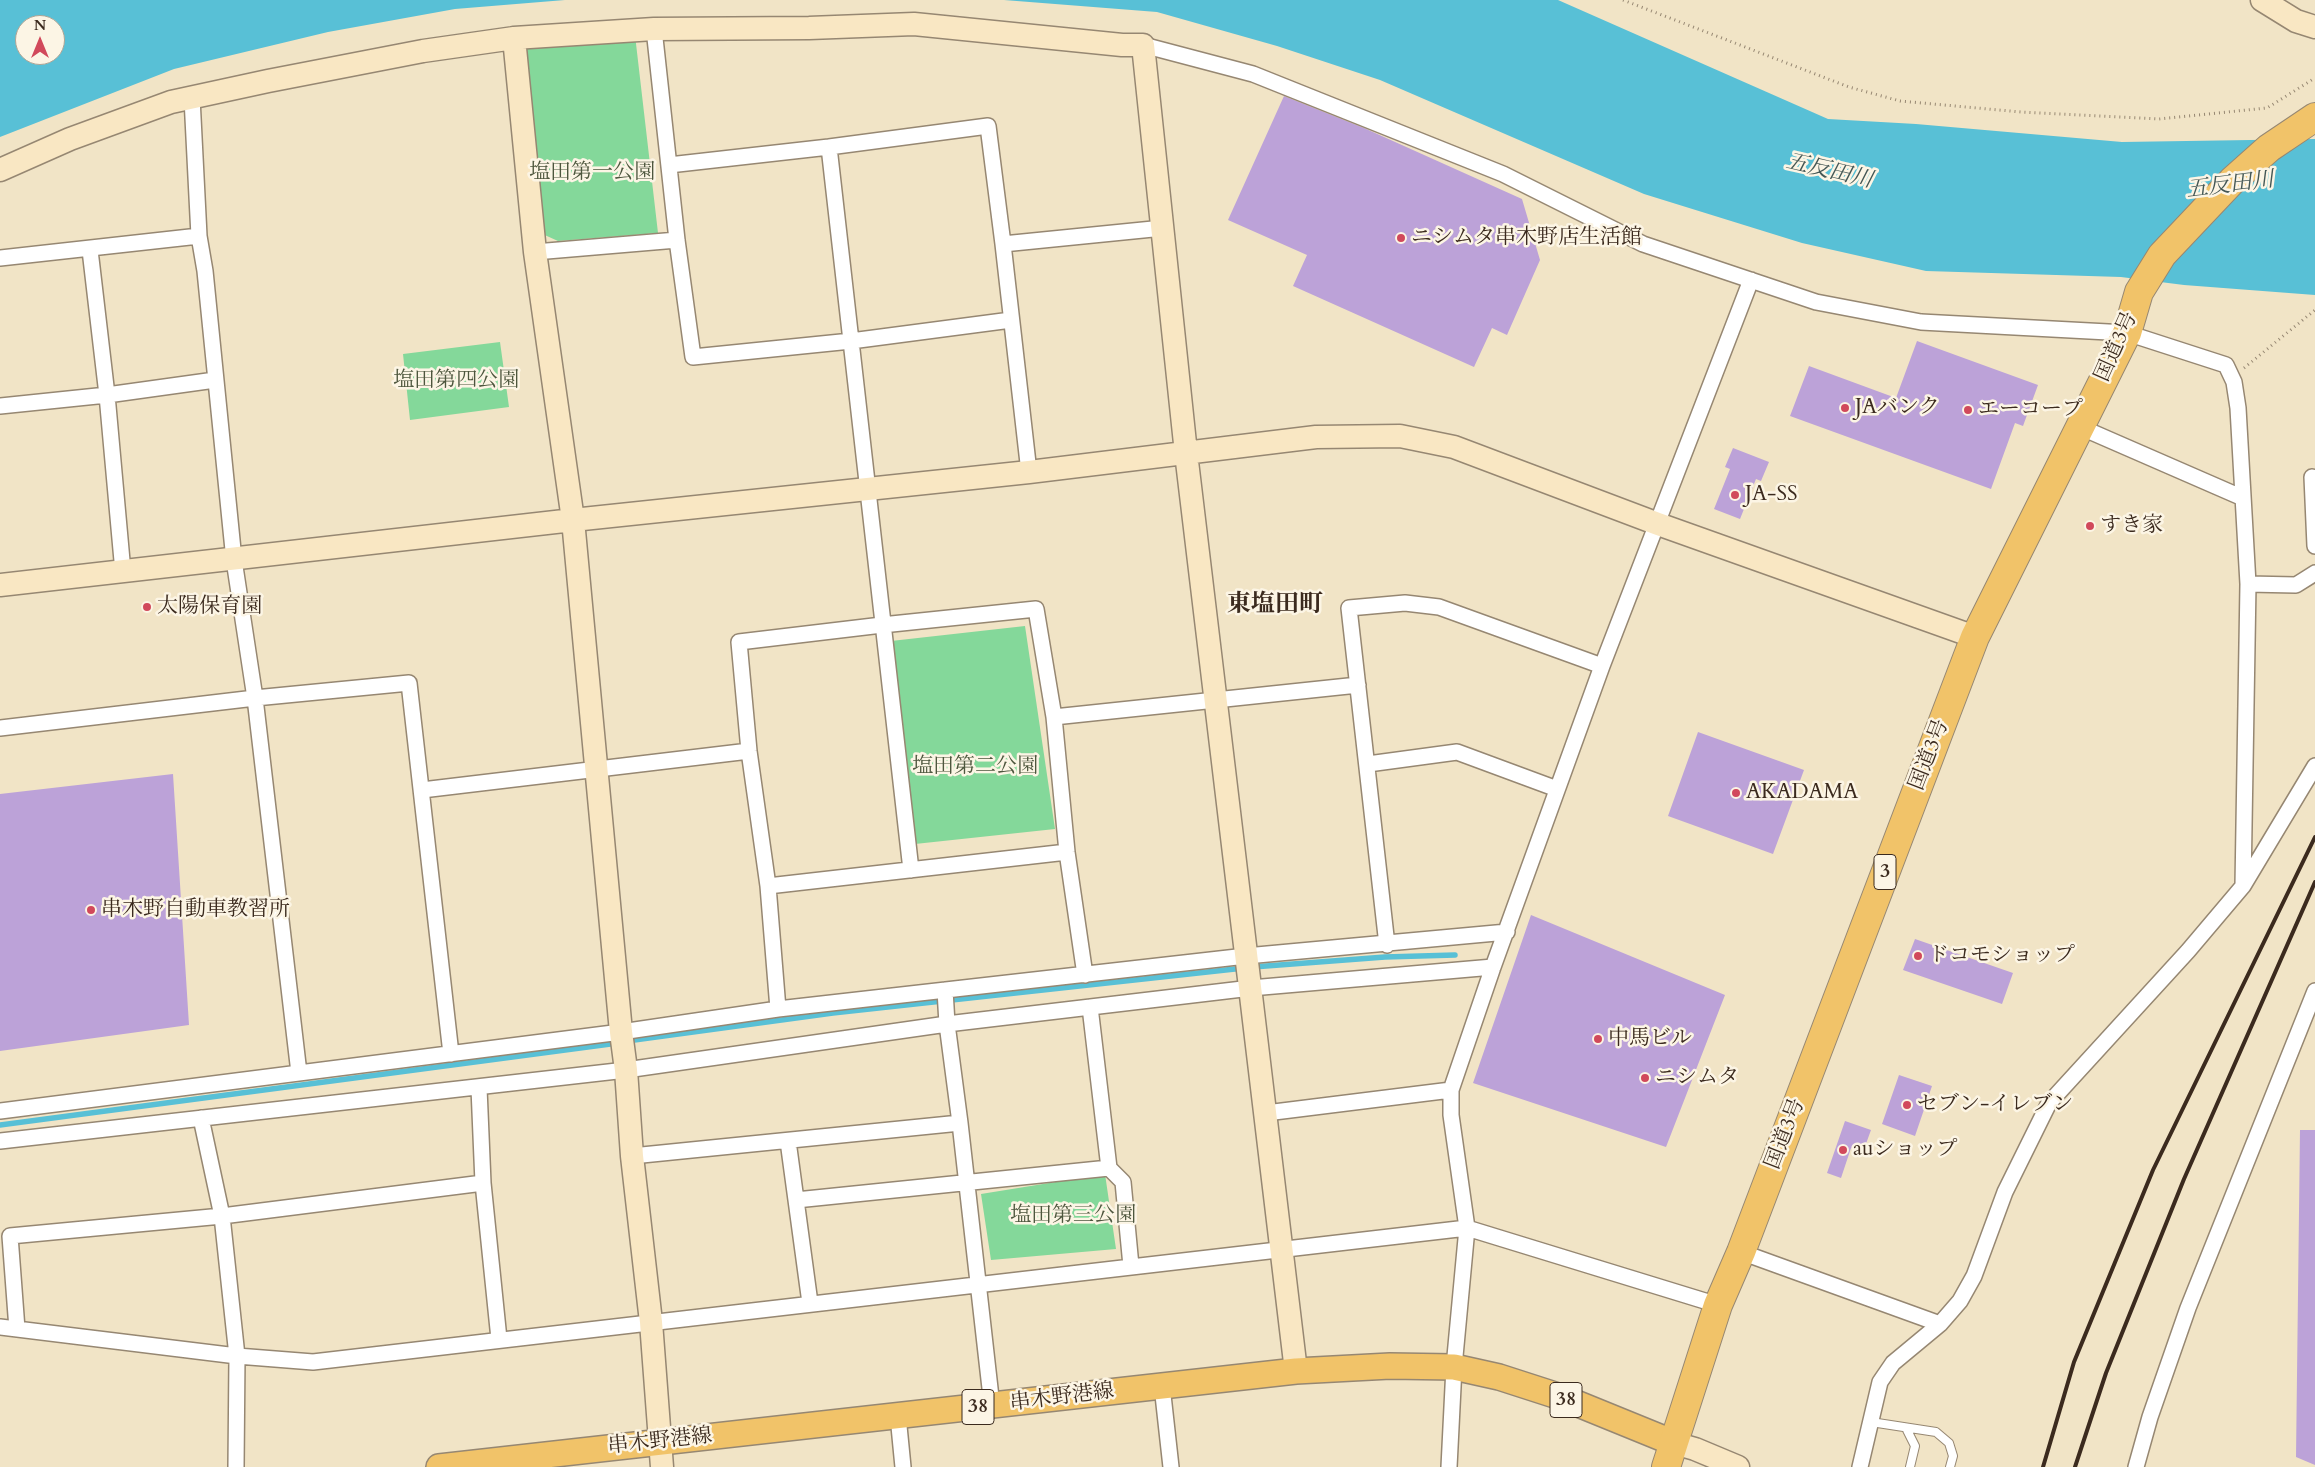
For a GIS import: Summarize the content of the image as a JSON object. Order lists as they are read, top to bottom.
{
  "streets": {
    "highway": ["国道3号", "3"],
    "main road": ["串木野港線", "38"]
  },
  "crossings": [
    ["国道3号", "串木野港線"]
  ],
  "districts": ["東塩田町"],
  "water": ["五反田川"],
  "parks": [
    "塩田第一公園",
    "塩田第四公園",
    "塩田第二公園",
    "塩田第三公園"
  ],
  "places": [
    "ニシムタ串木野店生活館",
    "JAバンク",
    "エーコープ",
    "JA-SS",
    "すき家",
    "太陽保育園",
    "AKADAMA",
    "串木野自動車教習所",
    "ドコモショップ",
    "中馬ビル",
    "ニシムタ",
    "セブン-イレブン",
    "auショップ"
  ],
  "north": "top"
}
